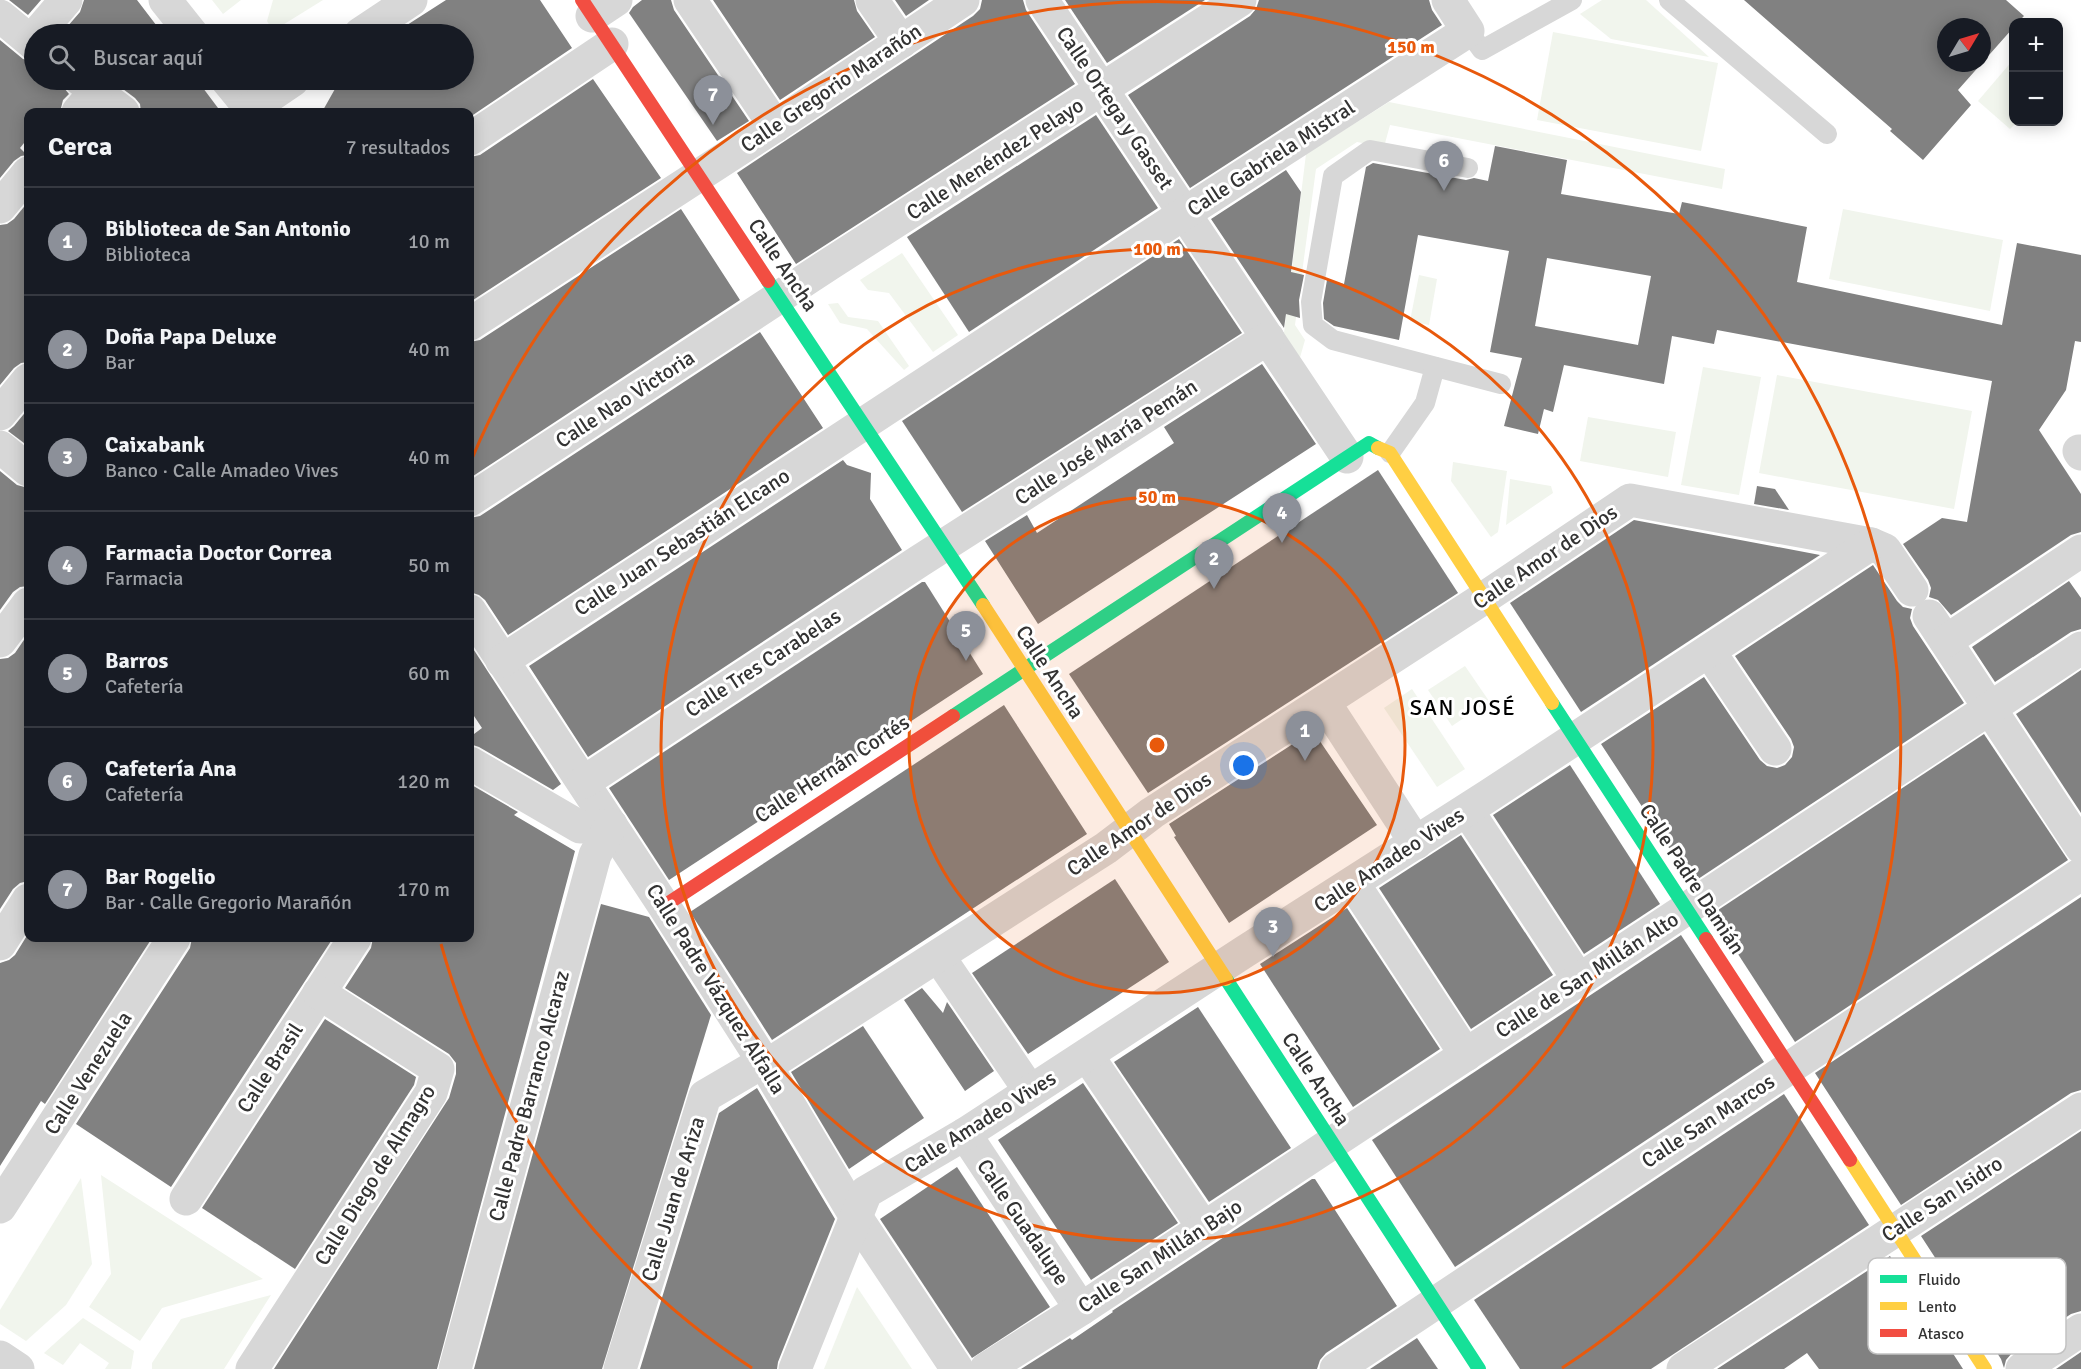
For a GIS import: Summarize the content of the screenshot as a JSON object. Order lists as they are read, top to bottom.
{
  "streets": {
    "street": [
      "Calle Gregorio Marañón",
      "Calle Ortega y Gasset",
      "Calle Gabriela Mistral",
      "Calle Menéndez Pelayo",
      "Calle Ancha",
      "Calle Nao Victoria",
      "Calle José María Pemán",
      "Calle Juan Sebastián Elcano",
      "Calle Amor de Dios",
      "Calle Tres Carabelas",
      "Calle Hernán Cortés",
      "Calle Amadeo Vives",
      "Calle Padre Damián",
      "Calle de San Millán Alto",
      "Calle Padre Vázquez Alfalla",
      "Calle Brasil",
      "Calle Venezuela",
      "Calle Padre Barranco Alcaraz",
      "Calle San Marcos",
      "Calle Diego de Almagro",
      "Calle Juan de Ariza",
      "Calle San Isidro",
      "Calle Guadalupe",
      "Calle San Millán Bajo"
    ]
  },
  "crossings": [
    ["Calle Gregorio Marañón", "Calle Ancha"],
    ["Calle Ortega y Gasset", "Calle Gabriela Mistral"],
    ["Calle Ortega y Gasset", "Calle Menéndez Pelayo"],
    ["Calle Ortega y Gasset", "Calle José María Pemán"],
    ["Calle Ortega y Gasset", "Calle Hernán Cortés"],
    ["Calle Gabriela Mistral", "Calle Ancha"],
    ["Calle Gabriela Mistral", "Calle Juan Sebastián Elcano"],
    ["Calle Menéndez Pelayo", "Calle Ancha"],
    ["Calle Menéndez Pelayo", "Calle Nao Victoria"],
    ["Calle Ancha", "Calle Nao Victoria"],
    ["Calle Ancha", "Calle José María Pemán"],
    ["Calle Ancha", "Calle Juan Sebastián Elcano"],
    ["Calle Ancha", "Calle Amor de Dios"],
    ["Calle Ancha", "Calle Tres Carabelas"],
    ["Calle Ancha", "Calle Hernán Cortés"],
    ["Calle Ancha", "Calle Amadeo Vives"],
    ["Calle Ancha", "Calle de San Millán Alto"],
    ["Calle Ancha", "Calle San Marcos"],
    ["Calle Ancha", "Calle San Millán Bajo"],
    ["Calle José María Pemán", "Calle Tres Carabelas"],
    ["Calle Juan Sebastián Elcano", "Calle Padre Vázquez Alfalla"],
    ["Calle Amor de Dios", "Calle Amadeo Vives"],
    ["Calle Amor de Dios", "Calle Padre Damián"],
    ["Calle Amor de Dios", "Calle Padre Vázquez Alfalla"],
    ["Calle Amor de Dios", "Calle Juan de Ariza"],
    ["Calle Tres Carabelas", "Calle Padre Vázquez Alfalla"],
    ["Calle Hernán Cortés", "Calle Padre Vázquez Alfalla"],
    ["Calle Amadeo Vives", "Calle Padre Damián"],
    ["Calle Amadeo Vives", "Calle Padre Vázquez Alfalla"],
    ["Calle Amadeo Vives", "Calle Guadalupe"],
    ["Calle Padre Damián", "Calle de San Millán Alto"],
    ["Calle Padre Damián", "Calle San Marcos"],
    ["Calle Padre Damián", "Calle San Isidro"],
    ["Calle de San Millán Alto", "Calle San Millán Bajo"],
    ["Calle Padre Vázquez Alfalla", "Calle Padre Barranco Alcaraz"],
    ["Calle Padre Vázquez Alfalla", "Calle Juan de Ariza"],
    ["Calle Brasil", "Calle Diego de Almagro"],
    ["Calle Guadalupe", "Calle San Millán Bajo"]
  ],
  "districts": ["SAN JOSÉ"],
  "legend": ["Fluido", "Lento", "Atasco"],
  "north": "top right",
  "page": {
    "map_buttons": ["+", "−"],
    "search": "Buscar aquí",
    "pins": [
      "7",
      "6",
      "4",
      "2",
      "5",
      "1",
      "3"
    ],
    "heading": ["Cerca", "7 resultados"],
    "list": [
      {
        "mark": "1",
        "name": "Biblioteca de San Antonio",
        "note": "Biblioteca",
        "value": "10 m"
      },
      {
        "mark": "2",
        "name": "Doña Papa Deluxe",
        "note": "Bar",
        "value": "40 m"
      },
      {
        "mark": "3",
        "name": "Caixabank",
        "note": "Banco · Calle Amadeo Vives",
        "value": "40 m"
      },
      {
        "mark": "4",
        "name": "Farmacia Doctor Correa",
        "note": "Farmacia",
        "value": "50 m"
      },
      {
        "mark": "5",
        "name": "Barros",
        "note": "Cafetería",
        "value": "60 m"
      },
      {
        "mark": "6",
        "name": "Cafetería Ana",
        "note": "Cafetería",
        "value": "120 m"
      },
      {
        "mark": "7",
        "name": "Bar Rogelio",
        "note": "Bar · Calle Gregorio Marañón",
        "value": "170 m"
      }
    ]
  },
  "rings": ["150 m", "100 m", "50 m"]
}
